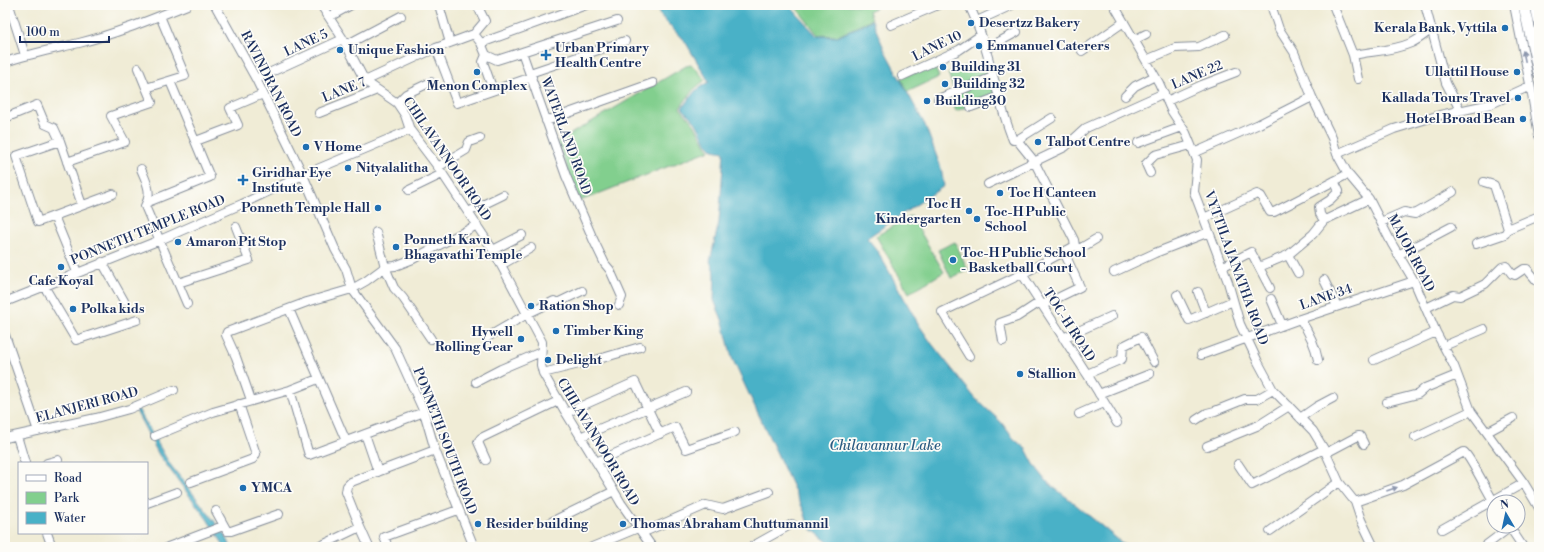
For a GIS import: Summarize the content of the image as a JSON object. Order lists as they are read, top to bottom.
{
  "streets": {
    "street": [
      "LANE 5",
      "LANE 10",
      "LANE 22",
      "RAVINDRAN ROAD",
      "LANE 7",
      "WATERLAND ROAD",
      "CHILAVANNOOR ROAD",
      "PONNETH TEMPLE ROAD",
      "MAJOR ROAD",
      "VYTTILA JANATHA ROAD",
      "LANE 34",
      "TOC-H ROAD",
      "ELANJERI ROAD",
      "PONNETH SOUTH ROAD"
    ]
  },
  "crossings": [
    ["LANE 5", "RAVINDRAN ROAD"],
    ["LANE 5", "CHILAVANNOOR ROAD"],
    ["LANE 22", "VYTTILA JANATHA ROAD"],
    ["RAVINDRAN ROAD", "PONNETH TEMPLE ROAD"],
    ["RAVINDRAN ROAD", "PONNETH SOUTH ROAD"],
    ["LANE 7", "CHILAVANNOOR ROAD"],
    ["CHILAVANNOOR ROAD", "PONNETH TEMPLE ROAD"],
    ["PONNETH TEMPLE ROAD", "PONNETH SOUTH ROAD"],
    ["MAJOR ROAD", "LANE 34"],
    ["VYTTILA JANATHA ROAD", "LANE 34"]
  ],
  "water": ["Chilavannur Lake"],
  "places": {
    "other": [
      "Desertzz Bakery",
      "Kerala Bank, Vyttila",
      "Emmanuel Caterers",
      "Unique Fashion",
      "Building 31",
      "Menon Complex",
      "Ullattil House",
      "Building 32",
      "Kallada Tours Travel",
      "Building30",
      "Hotel Broad Bean",
      "Talbot Centre",
      "V Home",
      "Nityalalitha",
      "Toc H Canteen",
      "Ponneth Temple Hall",
      "Toc H Kindergarten",
      "Toc-H Public School",
      "Amaron Pit Stop",
      "Ponneth Kavu Bhagavathi Temple",
      "Toc-H Public School - Basketball Court",
      "Cafe Koyal",
      "Ration Shop",
      "Polka kids",
      "Timber King",
      "Hywell Rolling Gear",
      "Delight",
      "Stallion",
      "YMCA",
      "Resider building",
      "Thomas Abraham Chuttumannil"
    ],
    "health": ["Urban Primary Health Centre", "Giridhar Eye Institute"]
  },
  "legend": ["Road", "Park", "Water"],
  "scale_bar": "100 m",
  "north": "top"
}
